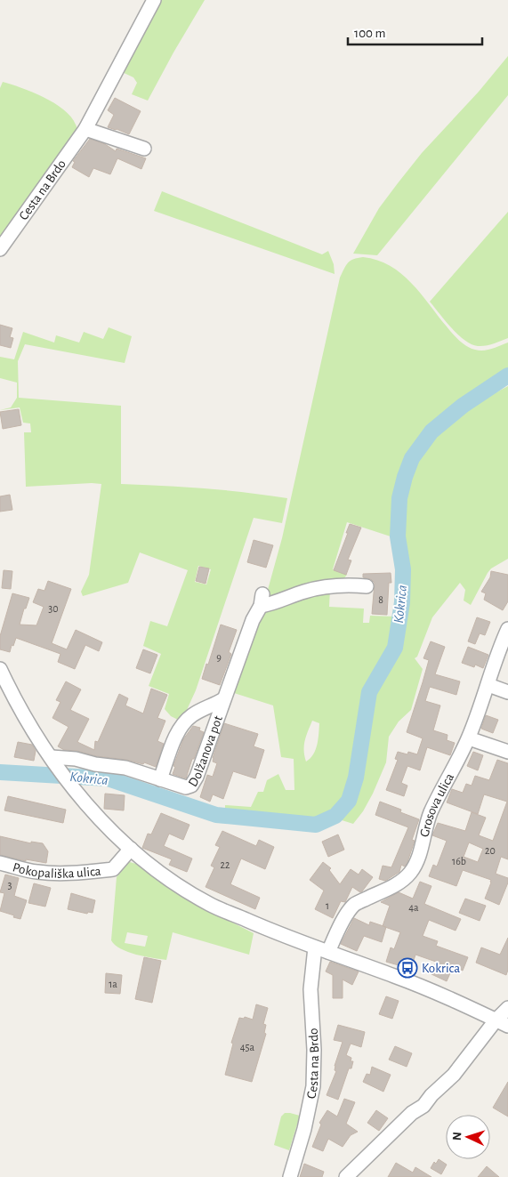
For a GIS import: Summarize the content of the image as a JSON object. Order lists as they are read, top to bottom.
{
  "streets": {
    "street": [
      "Cesta na Brdo",
      "Dolžanova pot",
      "Grosova ulica",
      "Pokopališka ulica"
    ]
  },
  "crossings": [
    ["Cesta na Brdo", "Grosova ulica"]
  ],
  "water": ["Kokrica"],
  "places": {
    "bus stop": ["Kokrica"]
  },
  "house_numbers": [
    "8",
    "30",
    "9",
    "20",
    "16b",
    "22",
    "3",
    "1",
    "4a",
    "1a",
    "45a"
  ],
  "scale_bar": "100 m",
  "north": "left"
}
